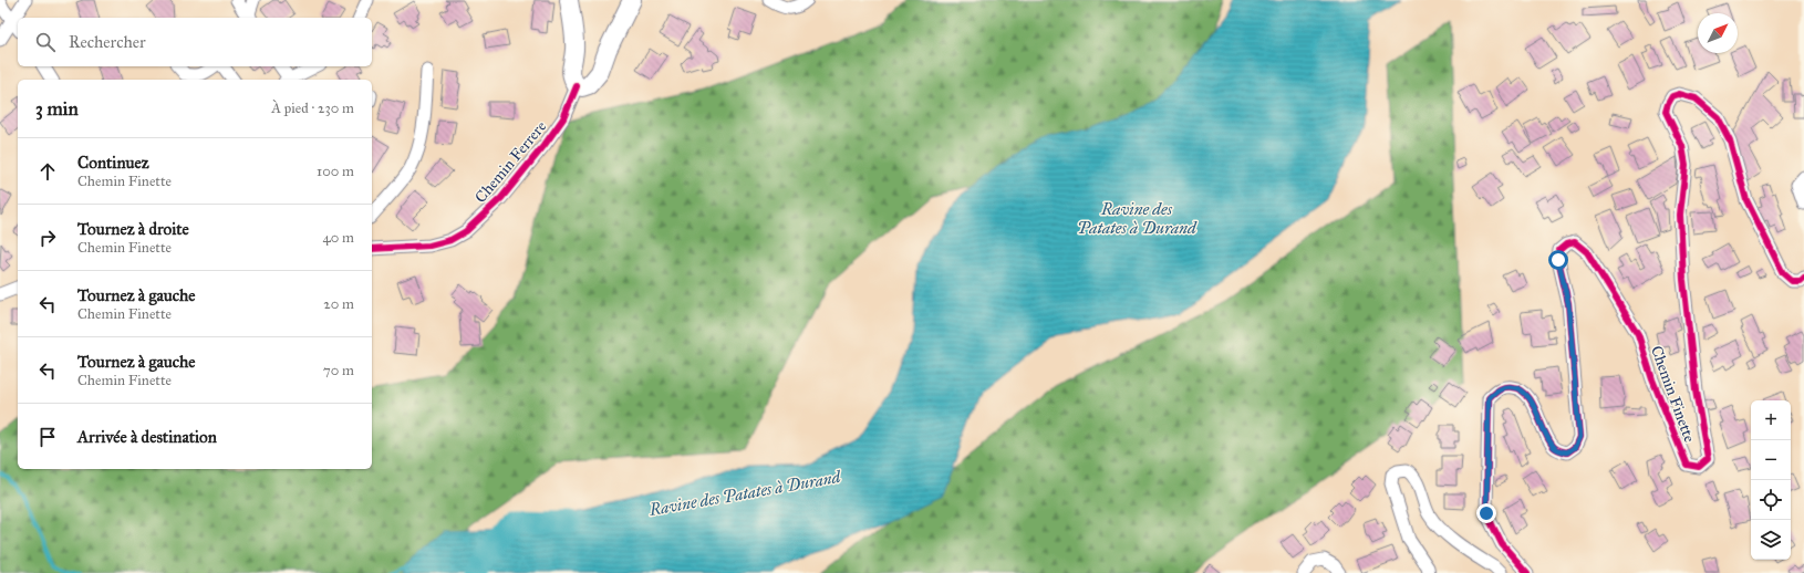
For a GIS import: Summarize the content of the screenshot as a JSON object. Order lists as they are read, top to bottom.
{
  "streets": {
    "street": ["Chemin Ferrere", "Chemin Finette"]
  },
  "water": ["Ravine des Patates à Durand"],
  "north": "top right",
  "page": {
    "search": "Rechercher",
    "heading": ["3 min", "À pied · 230 m"],
    "list": [
      ["Continuez", "Chemin Finette", "100 m"],
      ["Tournez à droite", "Chemin Finette", "40 m"],
      ["Tournez à gauche", "Chemin Finette", "20 m"],
      ["Tournez à gauche", "Chemin Finette", "70 m"],
      "Arrivée à destination"
    ],
    "map_buttons": ["+", "−"]
  }
}
